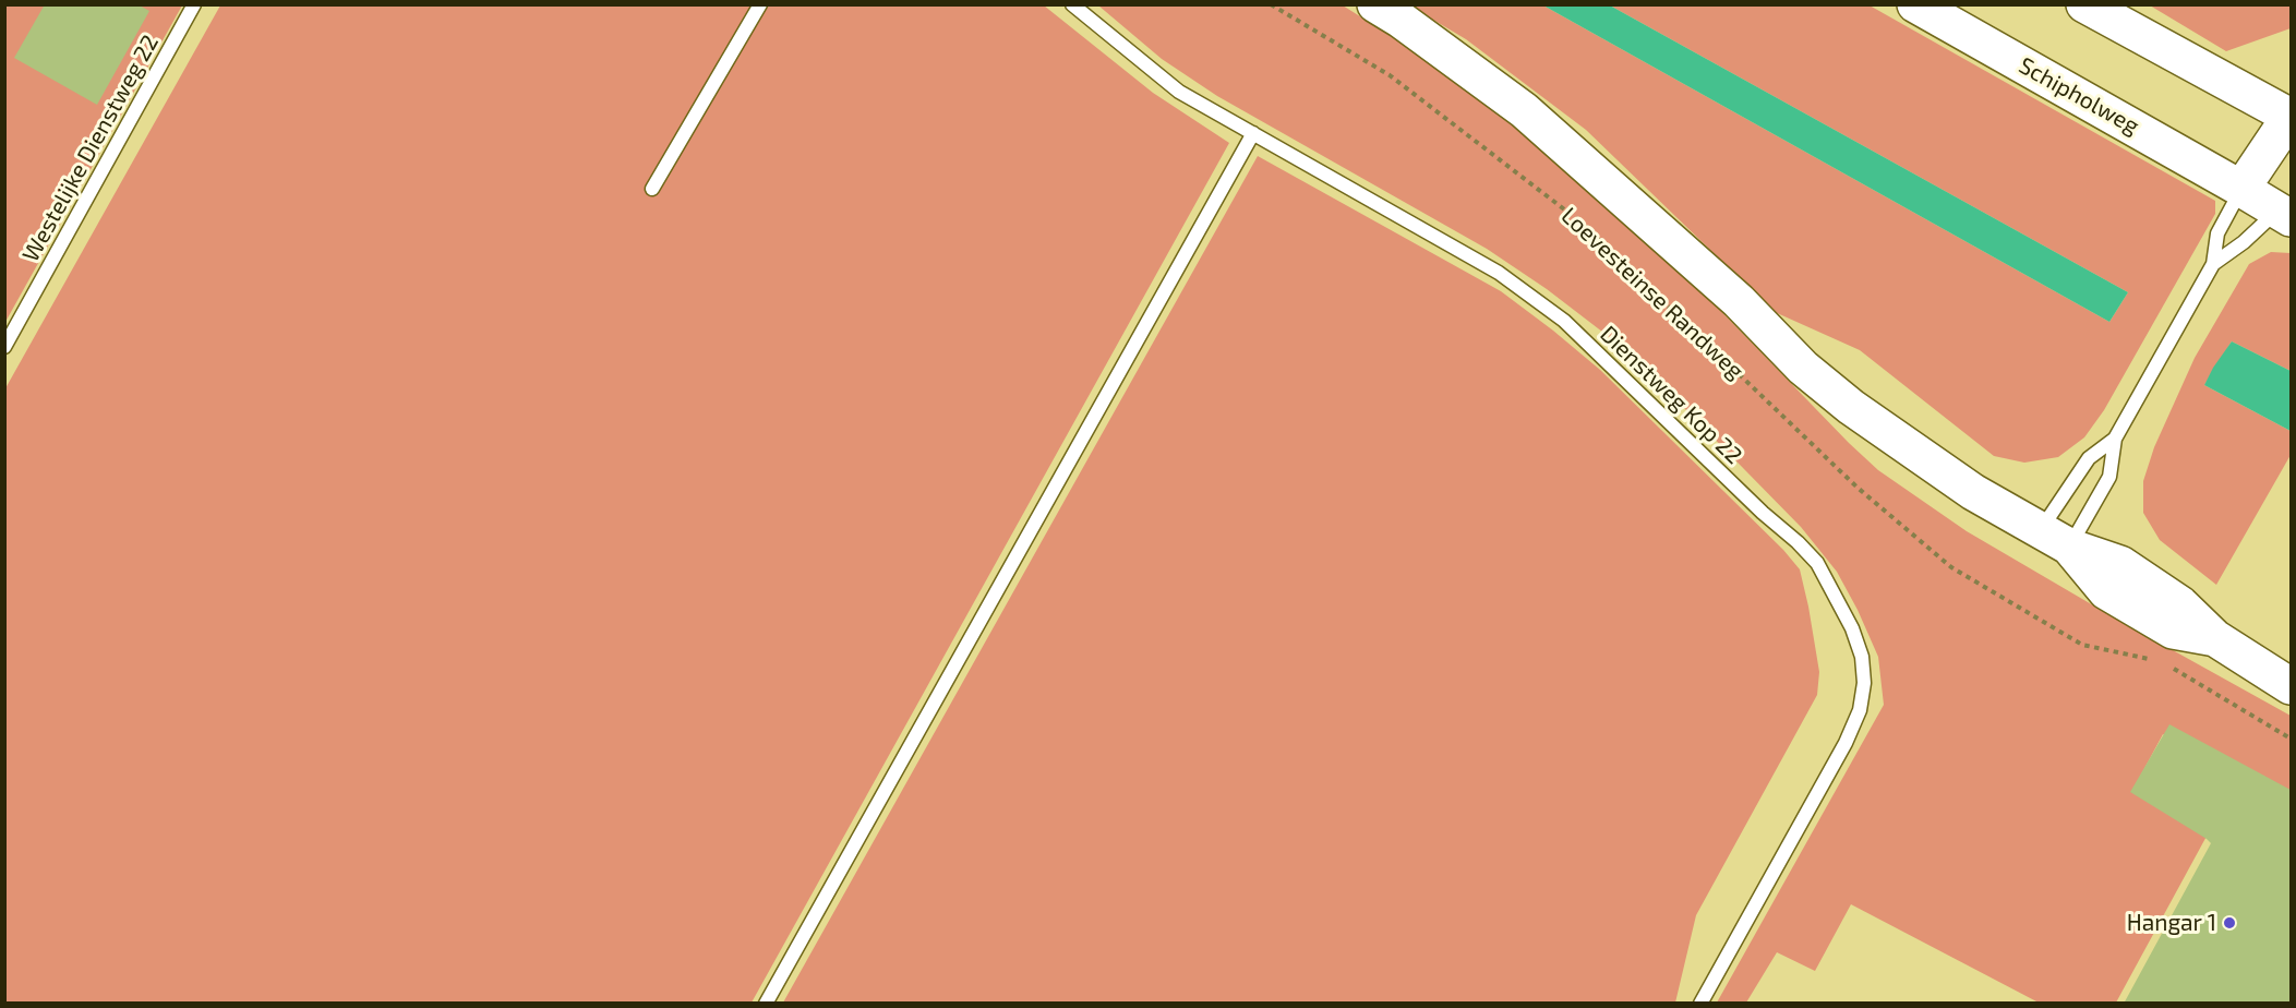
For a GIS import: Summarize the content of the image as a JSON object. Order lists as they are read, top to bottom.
{
  "streets": {
    "street": ["Schipholweg"],
    "lane": ["Westelijke Dienstweg 22", "Dienstweg Kop 22"],
    "path": ["Loevesteinse Randweg"]
  },
  "places": ["Hangar 1"]
}
